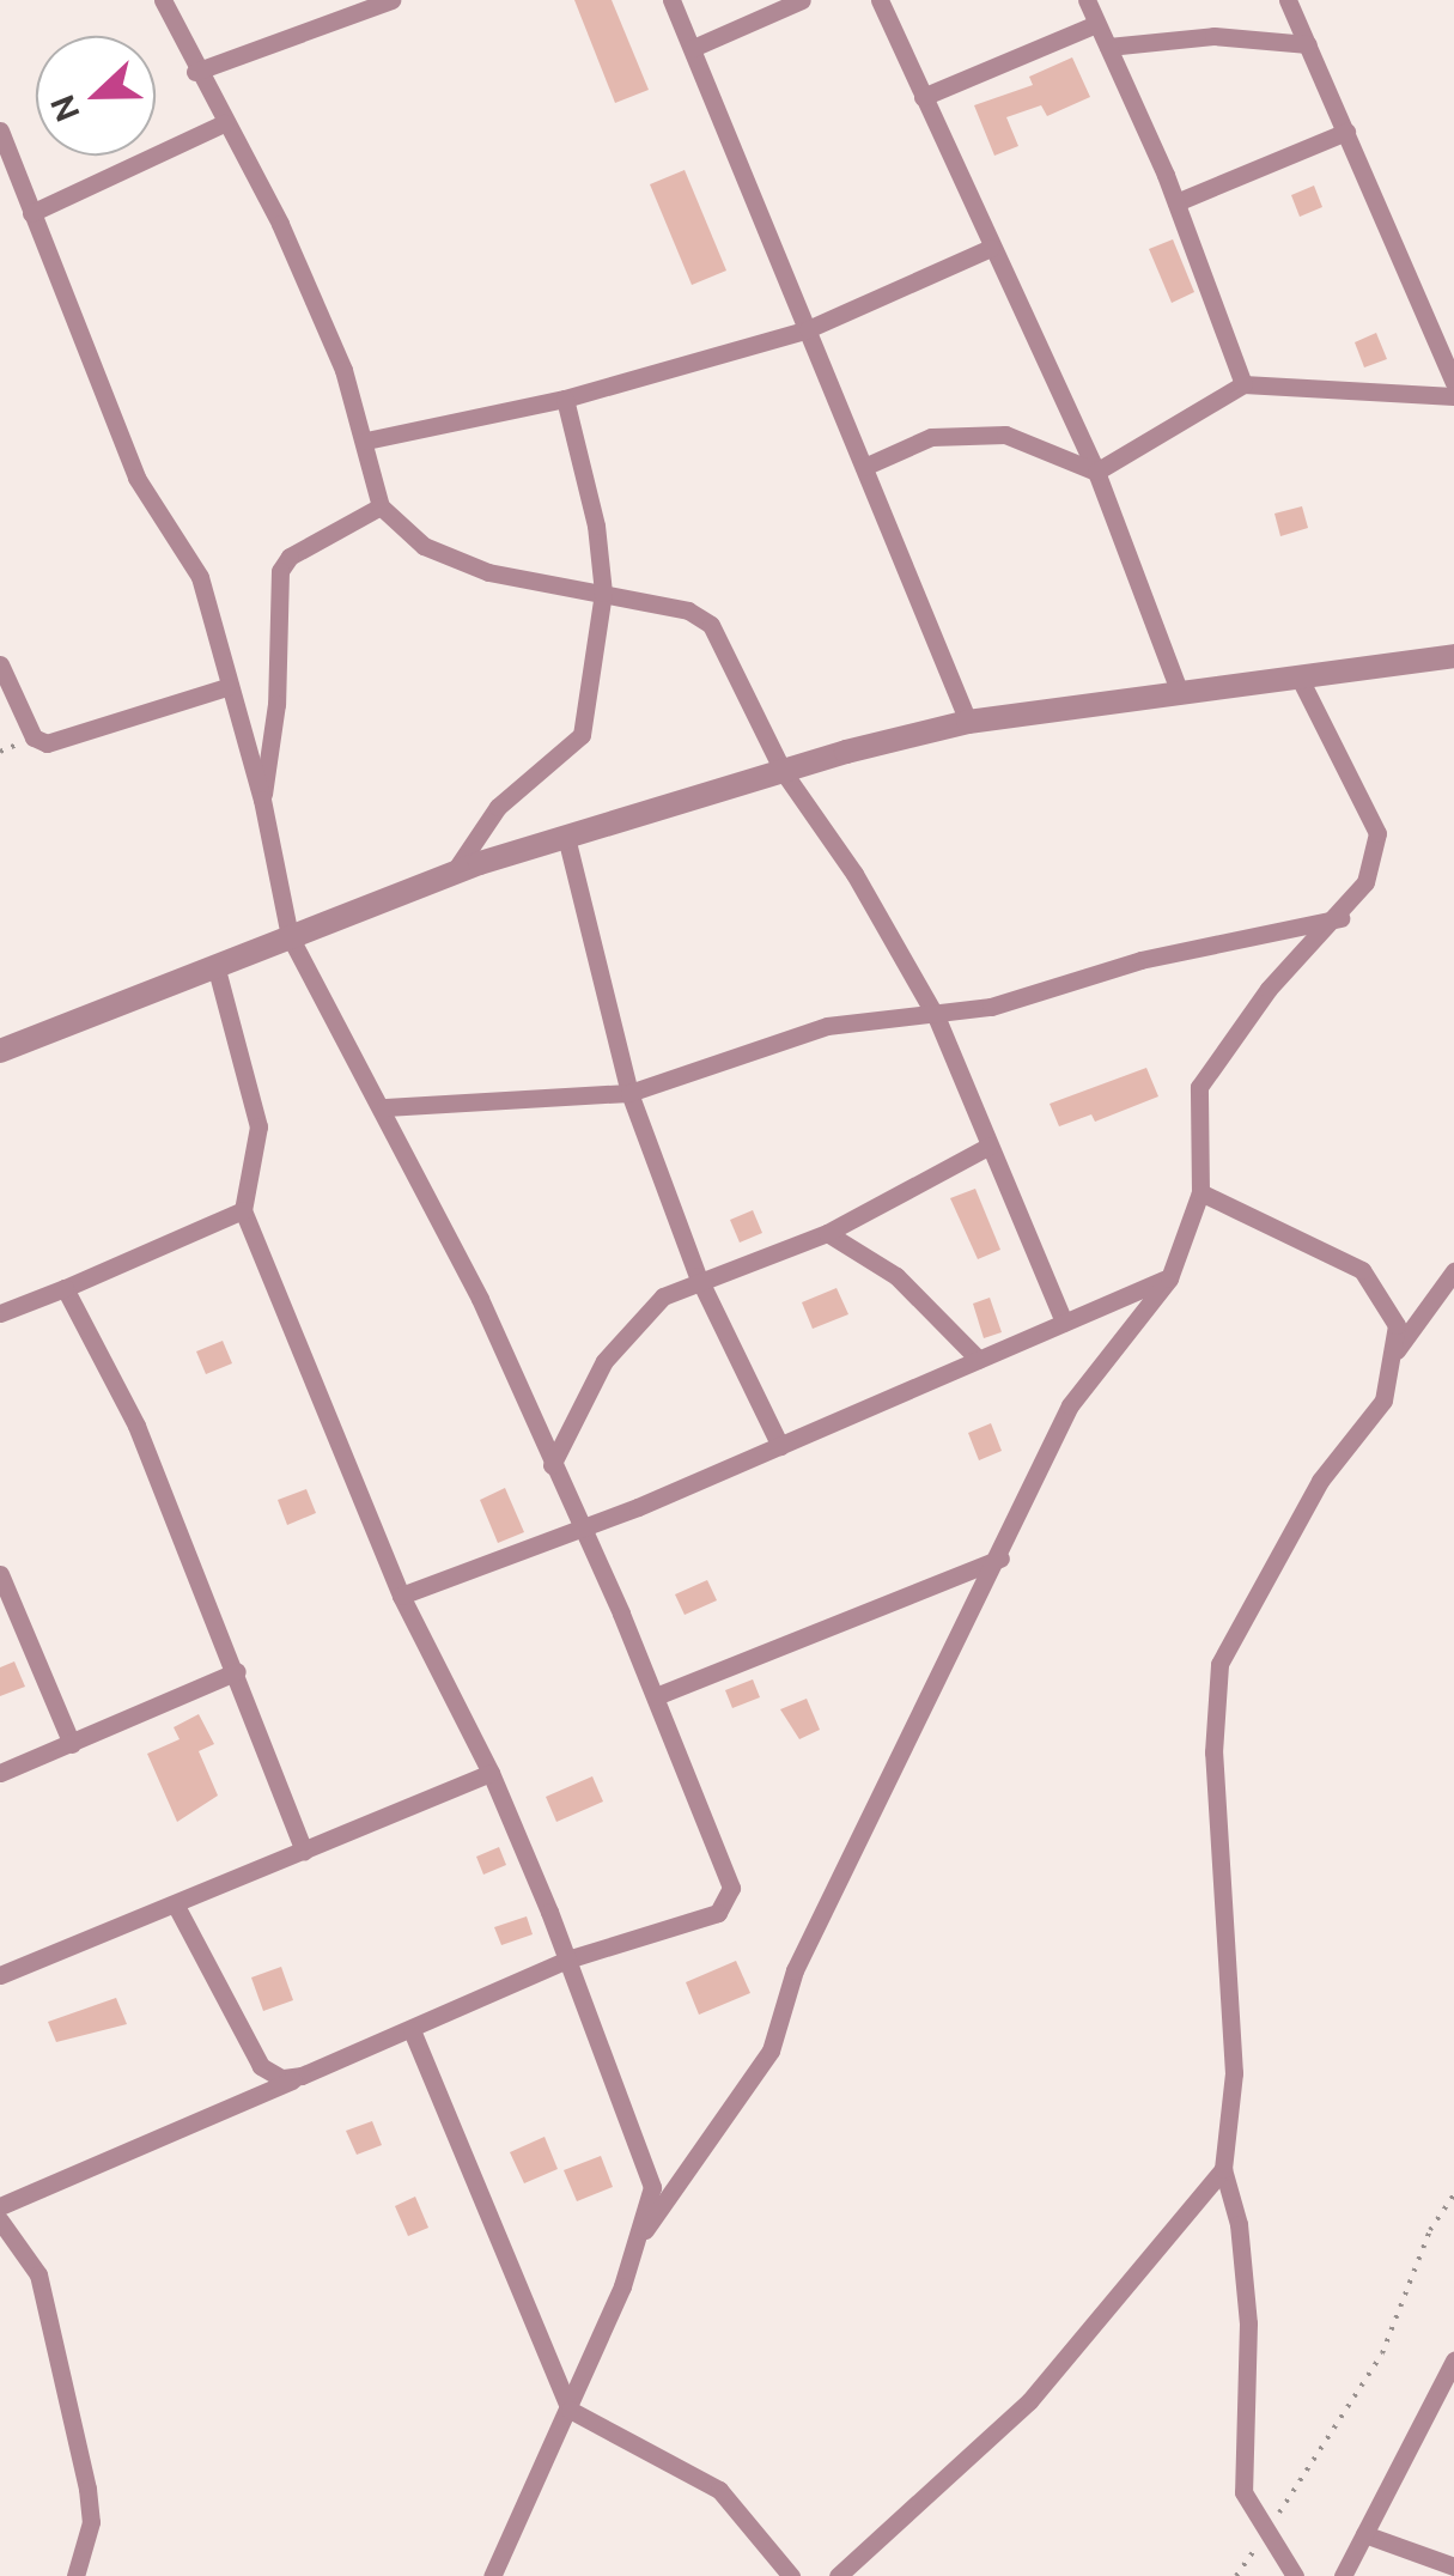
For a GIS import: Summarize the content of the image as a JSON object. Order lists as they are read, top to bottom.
{
  "north": "left"
}
